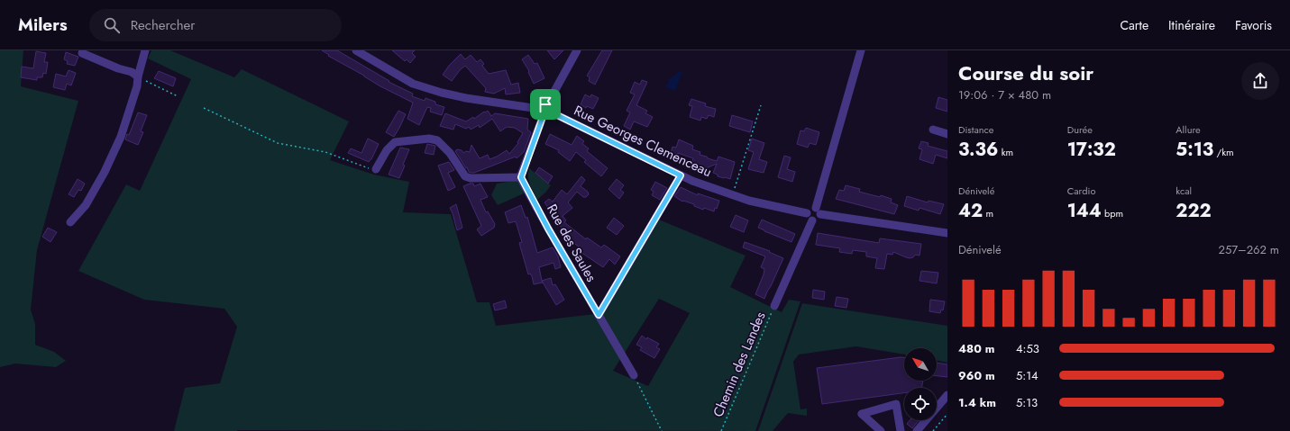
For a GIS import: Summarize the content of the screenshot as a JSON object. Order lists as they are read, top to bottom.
{
  "streets": {
    "street": ["Rue Georges Clemenceau", "Rue des Saules"],
    "path": ["Chemin des Landes"]
  },
  "north": "top left",
  "page": {
    "header": "Milers",
    "search": "Rechercher",
    "nav": ["Carte", "Itinéraire", "Favoris"],
    "heading": ["Course du soir", "19:06 · 7 × 480 m"],
    "stats": [
      ["Distance", "3.36 km"],
      ["Durée", "17:32"],
      ["Allure", "5:13 /km"],
      ["Dénivelé", "42 m"],
      ["Cardio", "144 bpm"],
      ["kcal", "222"]
    ],
    "chart": ["Dénivelé", "257–262 m"],
    "list": [
      {
        "name": "480 m",
        "note": "4:53"
      },
      {
        "name": "960 m",
        "note": "5:14"
      },
      {
        "name": "1.4 km",
        "note": "5:13"
      }
    ]
  }
}
